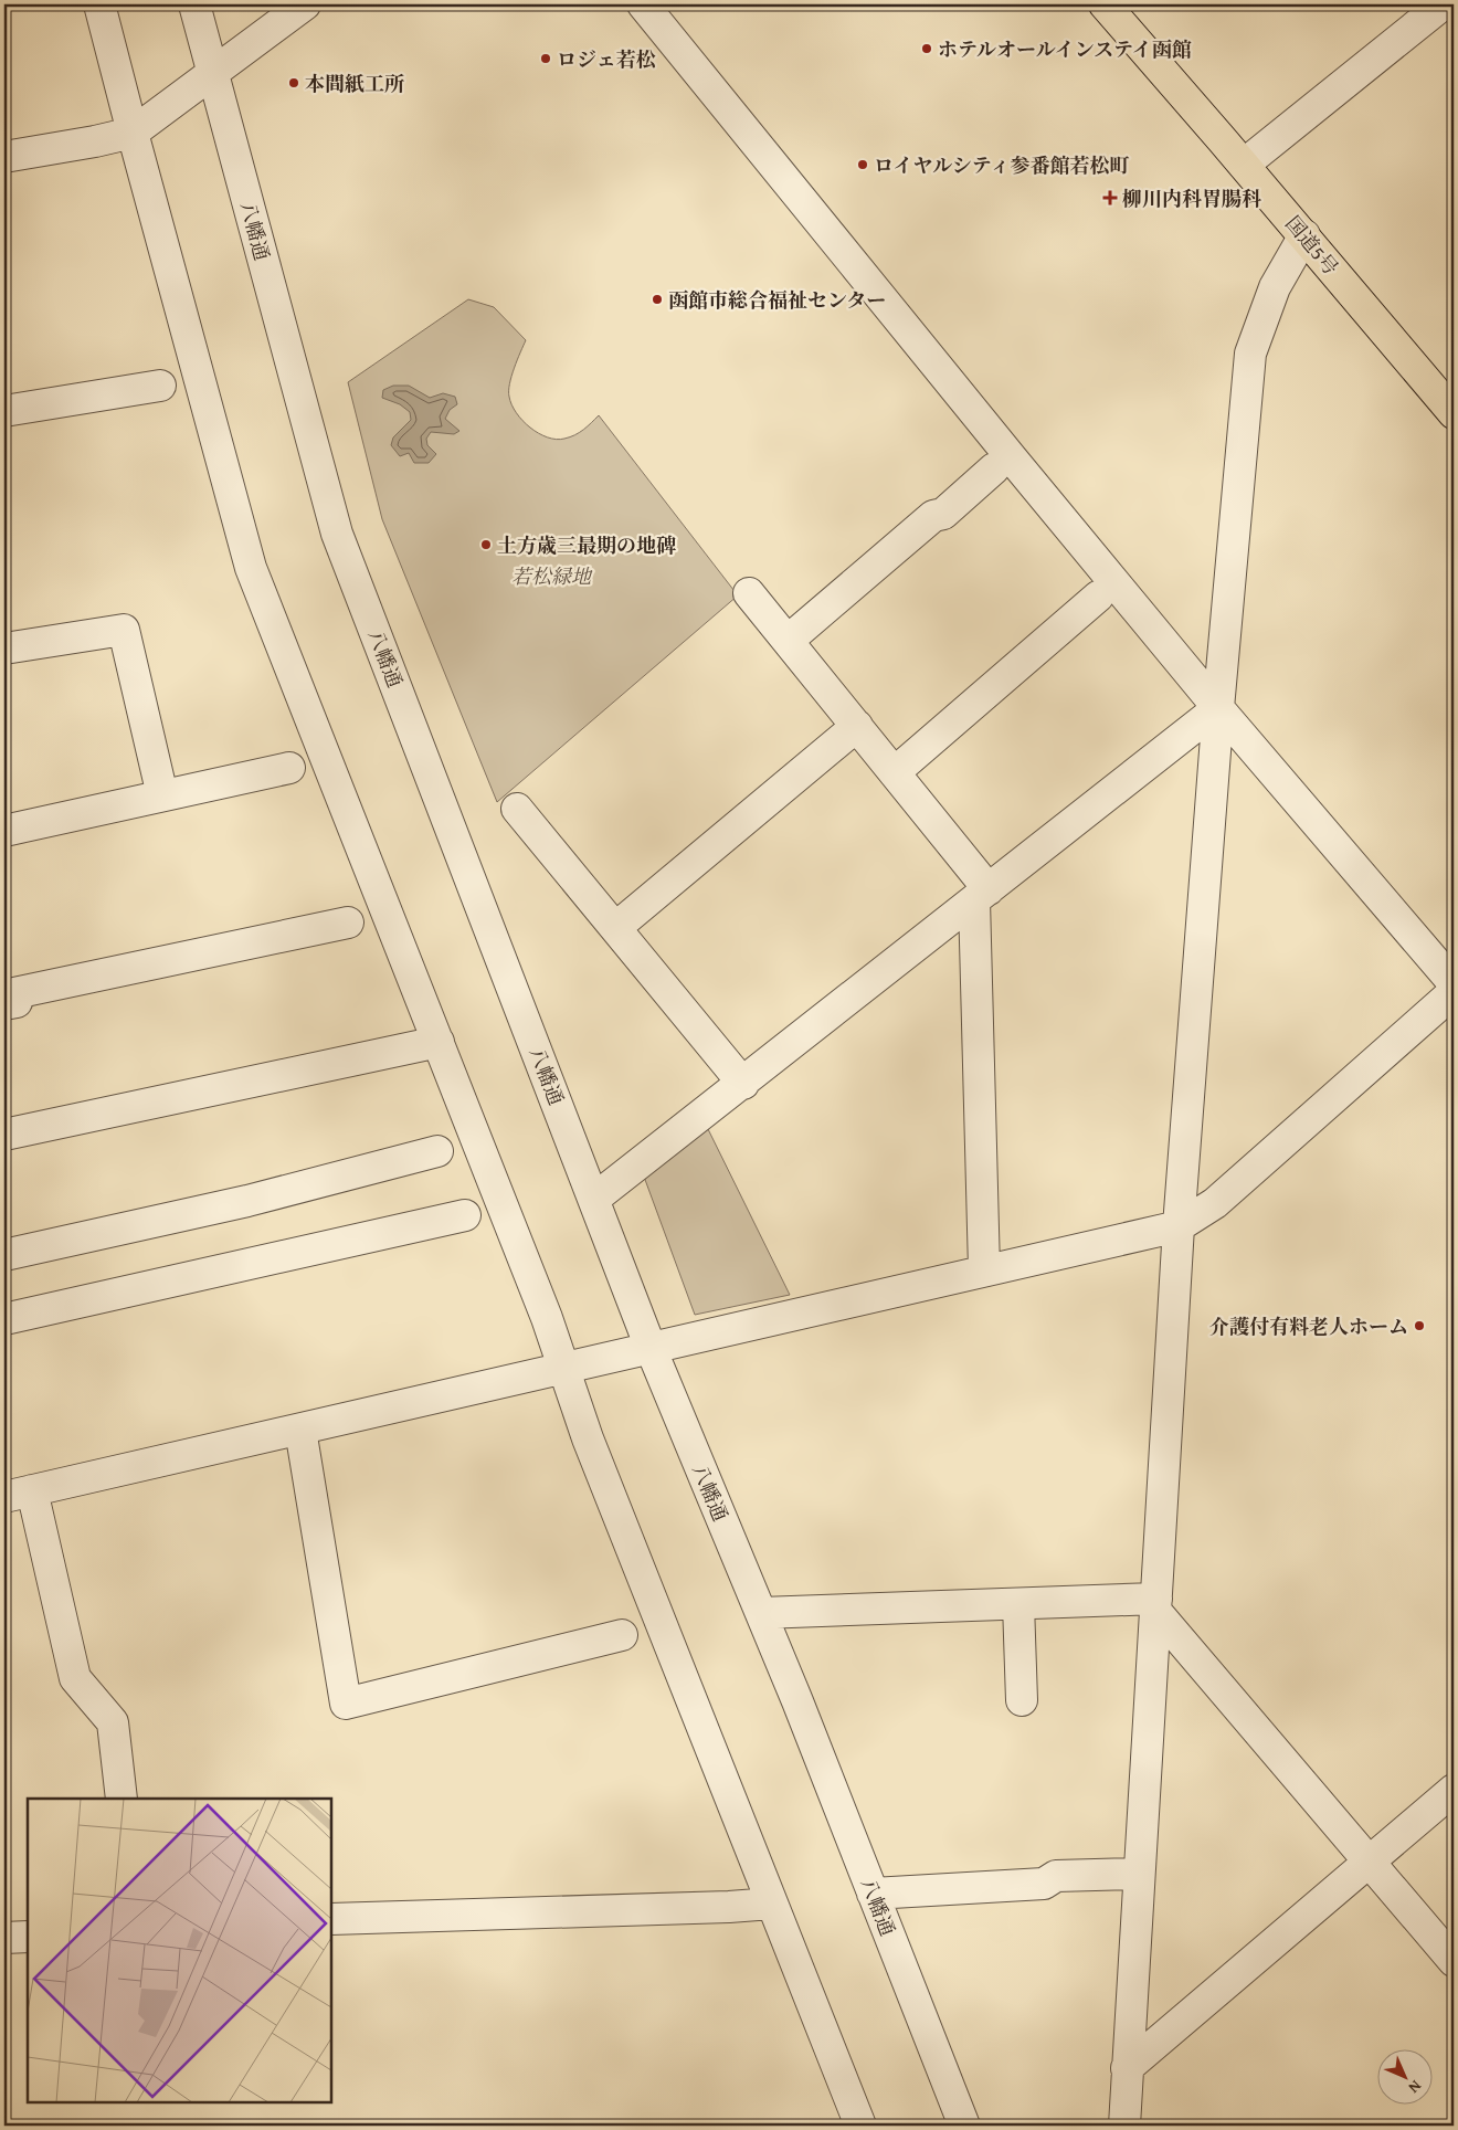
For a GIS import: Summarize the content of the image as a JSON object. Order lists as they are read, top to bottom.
{
  "streets": {
    "highway": ["国道5号"],
    "street": ["八幡通"]
  },
  "parks": ["若松緑地"],
  "places": {
    "other": [
      "ホテルオールインステイ函館",
      "ロジェ若松",
      "本間紙工所",
      "ロイヤルシティ参番館若松町",
      "函館市総合福祉センター",
      "土方歳三最期の地碑",
      "介護付有料老人ホーム"
    ],
    "health": ["柳川内科胃腸科"]
  },
  "north": "bottom right"
}
